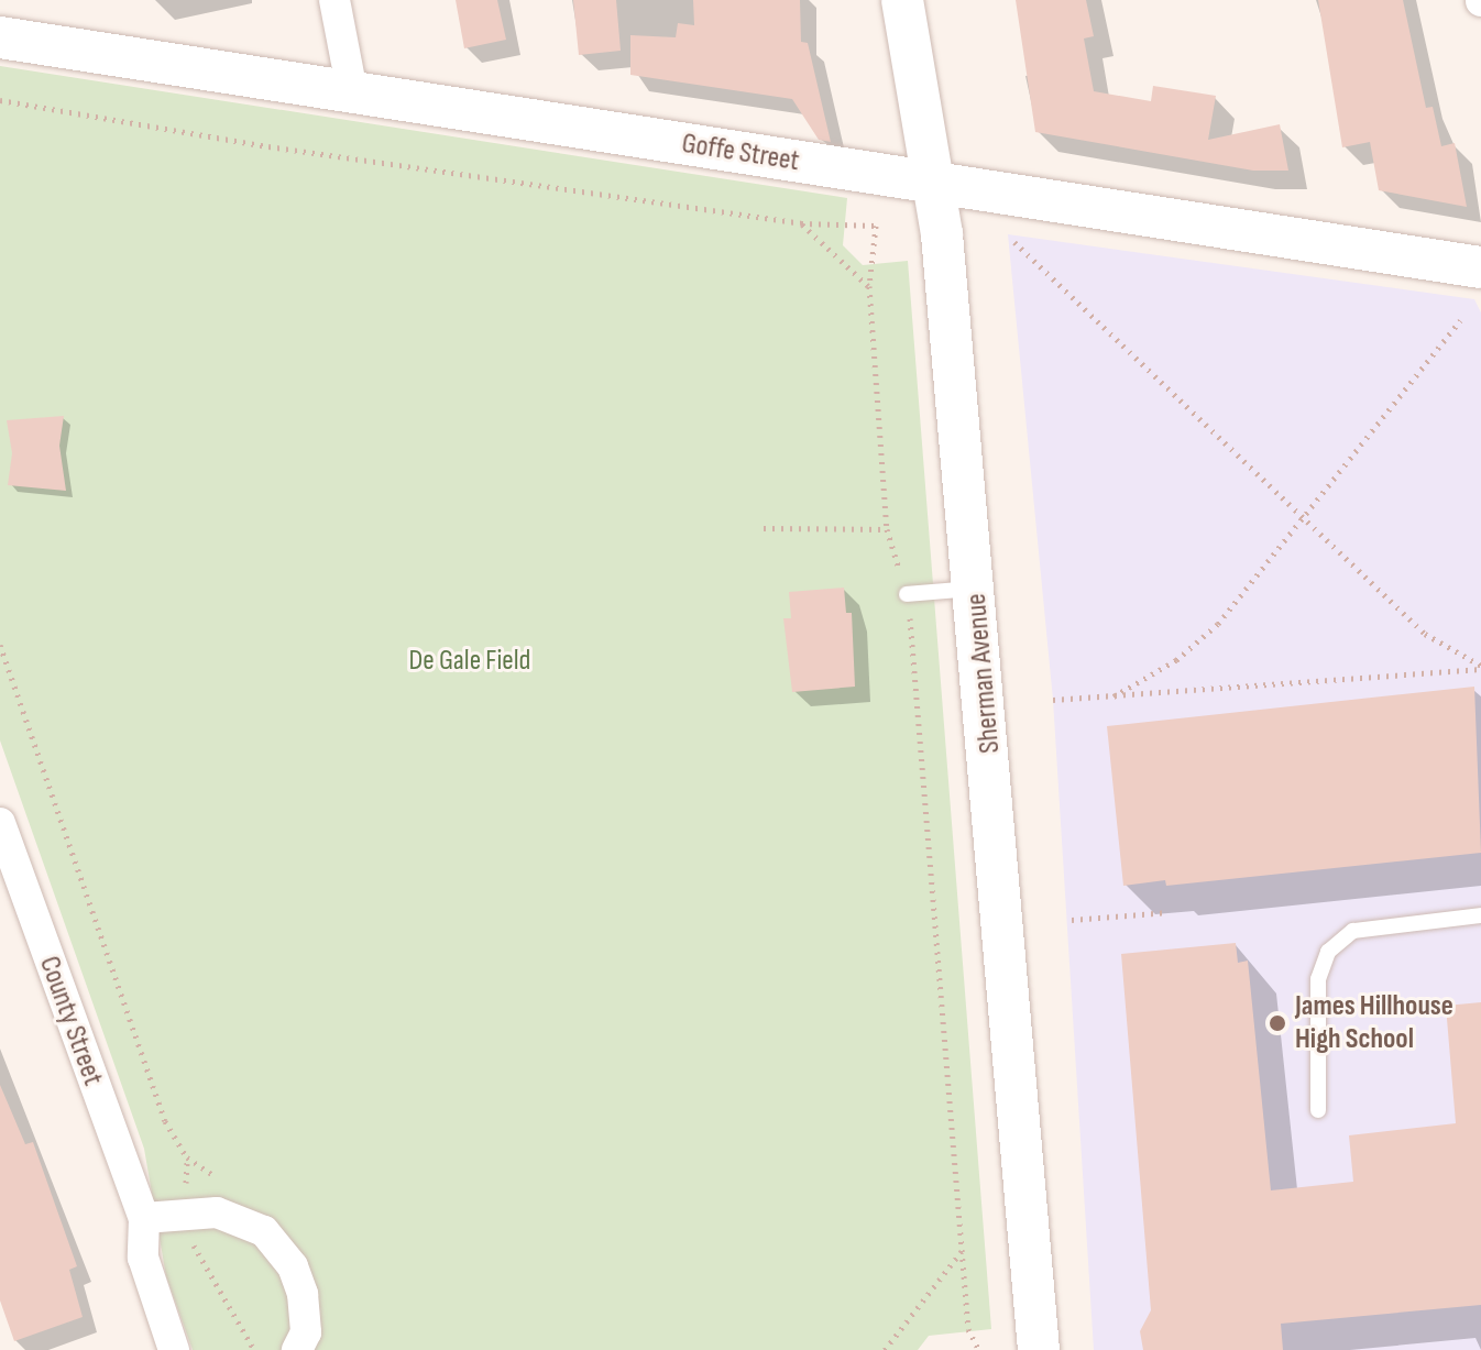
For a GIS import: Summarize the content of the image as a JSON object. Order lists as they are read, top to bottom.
{
  "streets": {
    "main road": ["Goffe Street", "Sherman Avenue"],
    "street": ["County Street"]
  },
  "crossings": [
    ["Goffe Street", "Sherman Avenue"]
  ],
  "parks": ["De Gale Field"],
  "places": ["James Hillhouse High School"]
}
